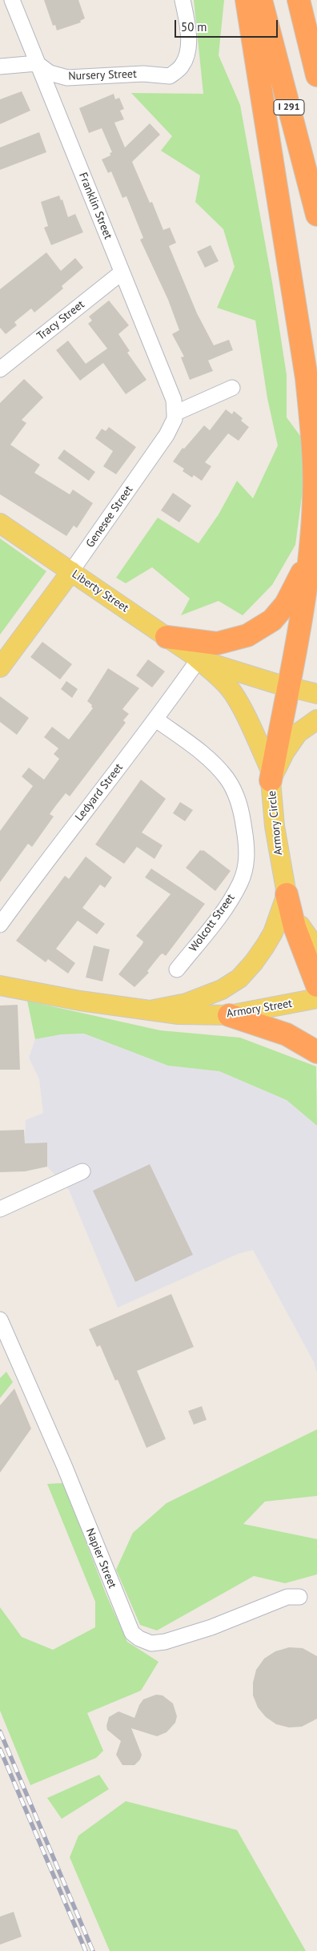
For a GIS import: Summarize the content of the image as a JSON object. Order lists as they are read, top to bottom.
{
  "streets": {
    "highway": ["I 291"],
    "main road": [
      "Genesee Street",
      "Liberty Street",
      "Armory Circle",
      "Armory Street"
    ],
    "street": [
      "Nursery Street",
      "Franklin Street",
      "Tracy Street",
      "Ledyard Street",
      "Wolcott Street",
      "Napier Street"
    ]
  },
  "crossings": [
    ["Nursery Street", "Franklin Street"],
    ["Franklin Street", "Tracy Street"],
    ["Franklin Street", "Genesee Street"],
    ["Genesee Street", "Liberty Street"],
    ["Liberty Street", "Ledyard Street"],
    ["Liberty Street", "Armory Circle"],
    ["Ledyard Street", "Wolcott Street"],
    ["Armory Circle", "Armory Street"]
  ],
  "scale_bar": "50 m"
}
